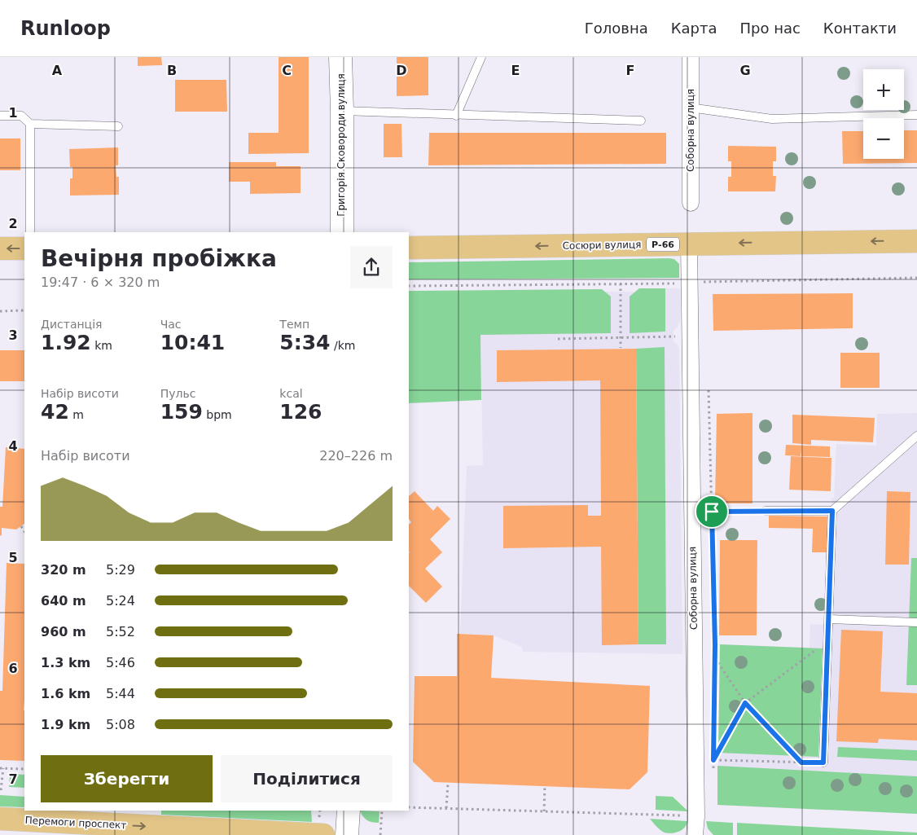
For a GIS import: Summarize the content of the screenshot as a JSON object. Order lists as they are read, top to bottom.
{
  "streets": {
    "main road": ["Р-66", "Сосюри вулиця", "Перемоги проспект"],
    "street": ["Соборна вулиця", "Григорія Сковороди вулиця"]
  },
  "crossings": [
    ["Соборна вулиця", "Сосюри вулиця"]
  ],
  "one_way": ["Сосюри вулиця", "Перемоги проспект"],
  "page": {
    "header": "Runloop",
    "nav": [
      "Головна",
      "Карта",
      "Про нас",
      "Контакти"
    ],
    "map_buttons": ["+", "−"],
    "heading": ["Вечірня пробіжка", "19:47 · 6 × 320 m"],
    "stats": [
      ["Дистанція", "1.92 km"],
      ["Час", "10:41"],
      ["Темп", "5:34 /km"],
      ["Набір висоти", "42 m"],
      ["Пульс", "159 bpm"],
      ["kcal", "126"]
    ],
    "chart": ["Набір висоти", "220–226 m"],
    "list": [
      {
        "name": "320 m",
        "note": "5:29"
      },
      {
        "name": "640 m",
        "note": "5:24"
      },
      {
        "name": "960 m",
        "note": "5:52"
      },
      {
        "name": "1.3 km",
        "note": "5:46"
      },
      {
        "name": "1.6 km",
        "note": "5:44"
      },
      {
        "name": "1.9 km",
        "note": "5:08"
      }
    ],
    "buttons": ["Зберегти", "Поділитися"]
  },
  "grid": {
    "columns": [
      "A",
      "B",
      "C",
      "D",
      "E",
      "F",
      "G"
    ],
    "rows": [
      "1",
      "2",
      "3",
      "4",
      "5",
      "6",
      "7"
    ]
  }
}
